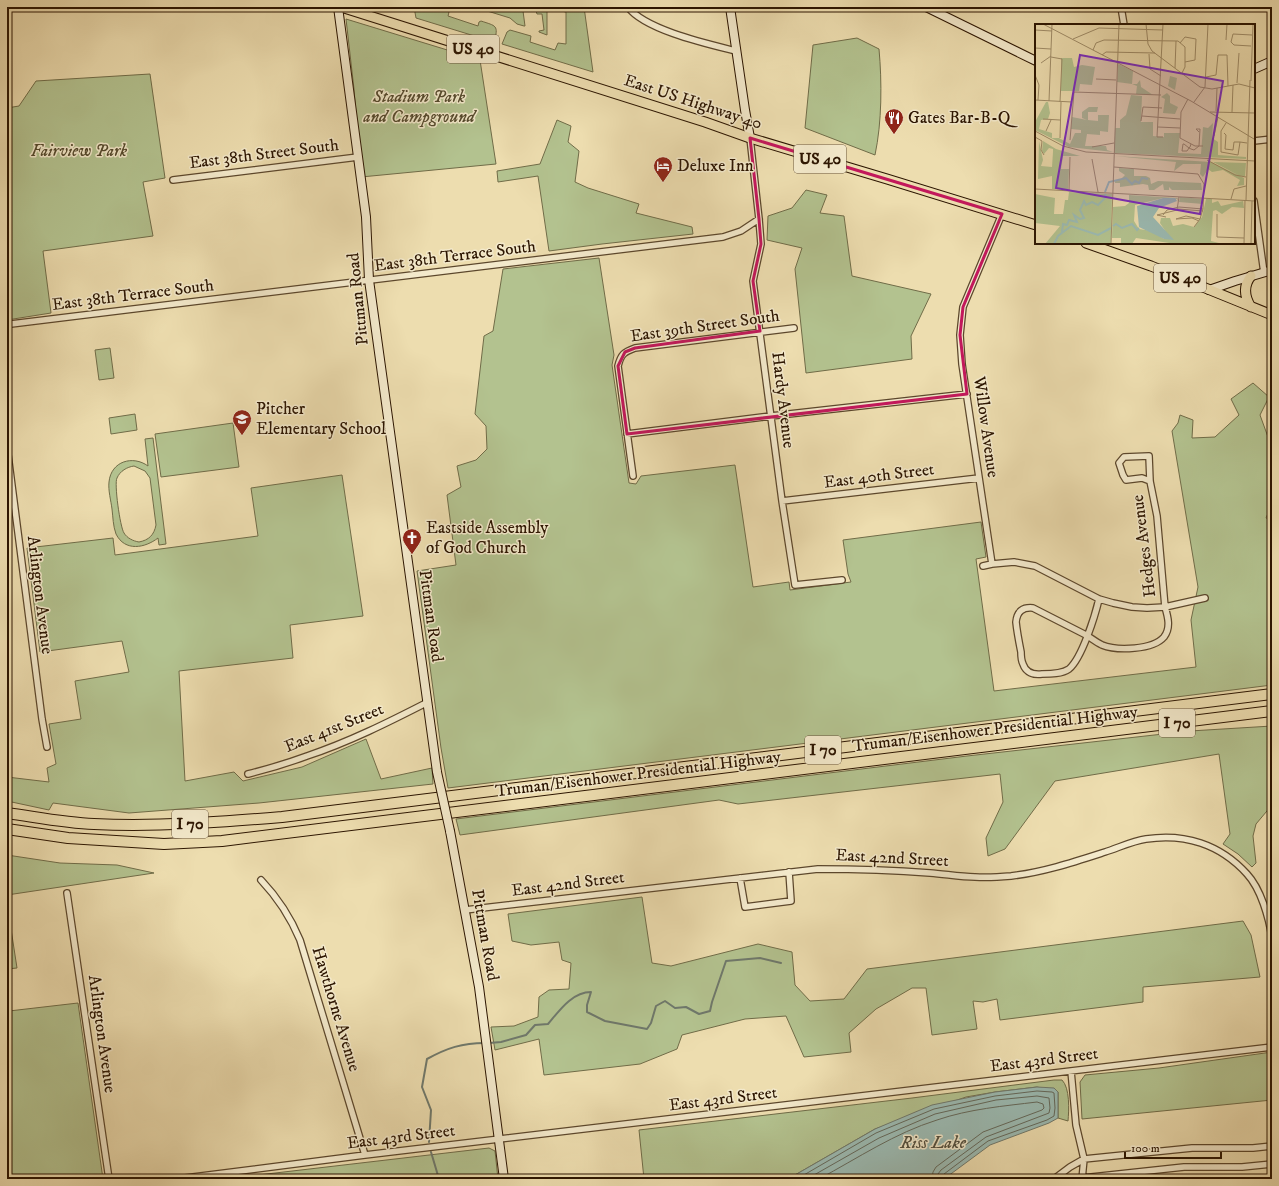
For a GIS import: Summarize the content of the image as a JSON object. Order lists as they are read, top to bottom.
{
  "streets": {
    "highway": ["I 70", "Truman/Eisenhower Presidential Highway"],
    "main road": ["US 40", "East US Highway 40"],
    "street": [
      "East 38th Street South",
      "East 38th Terrace South",
      "Pittman Road",
      "East 39th Street South",
      "Hardy Avenue",
      "Willow Avenue",
      "East 40th Street",
      "Hedges Avenue",
      "Arlington Avenue",
      "East 41st Street",
      "East 42nd Street",
      "Hawthorne Avenue",
      "East 43rd Street"
    ]
  },
  "crossings": [
    ["East US Highway 40", "Hardy Avenue"],
    ["East US Highway 40", "Willow Avenue"],
    ["East 38th Street South", "Pittman Road"],
    ["East 38th Terrace South", "Pittman Road"],
    ["East 38th Terrace South", "Hardy Avenue"],
    ["Pittman Road", "East 41st Street"],
    ["Pittman Road", "East 42nd Street"],
    ["Pittman Road", "East 43rd Street"],
    ["East 39th Street South", "Hardy Avenue"],
    ["Hardy Avenue", "East 40th Street"],
    ["Willow Avenue", "East 40th Street"],
    ["Hawthorne Avenue", "East 43rd Street"]
  ],
  "water": ["Riss Lake"],
  "parks": ["Stadium Park and Campground", "Fairview Park"],
  "places": {
    "restaurant": ["Gates Bar-B-Q"],
    "hotel": ["Deluxe Inn"],
    "school or university": ["Pitcher Elementary School"],
    "church": ["Eastside Assembly of God Church"]
  },
  "scale_bar": "100 m"
}
